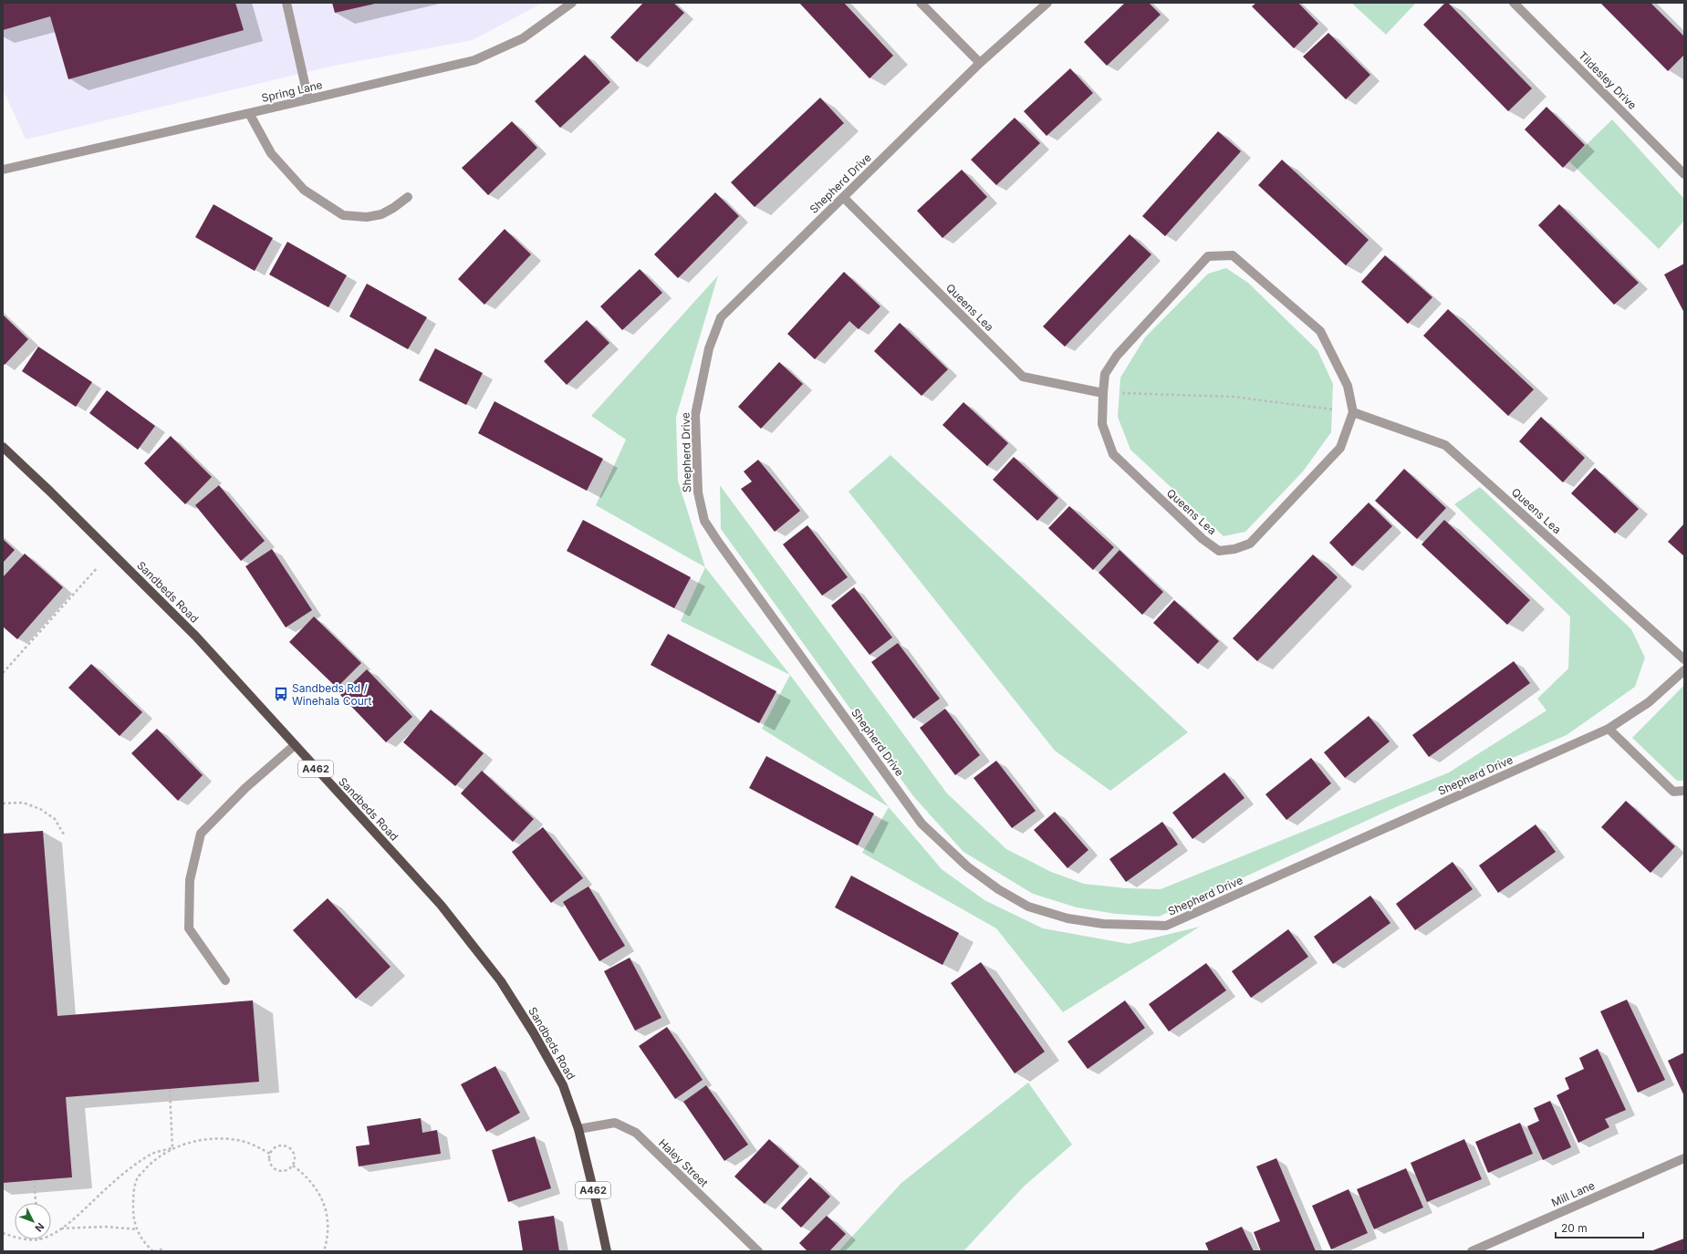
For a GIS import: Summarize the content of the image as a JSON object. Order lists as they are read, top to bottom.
{
  "streets": {
    "main road": ["Sandbeds Road", "A462"],
    "street": [
      "Tildesley Drive",
      "Spring Lane",
      "Shepherd Drive",
      "Queens Lea",
      "Haley Street",
      "Mill Lane"
    ]
  },
  "crossings": [
    ["Shepherd Drive", "Queens Lea"],
    ["Sandbeds Road", "A462"],
    ["Sandbeds Road", "Haley Street"],
    ["A462", "Haley Street"]
  ],
  "places": {
    "bus stop": ["Sandbeds Rd / Winehala Court"]
  },
  "scale_bar": "20 m",
  "north": "bottom right"
}
